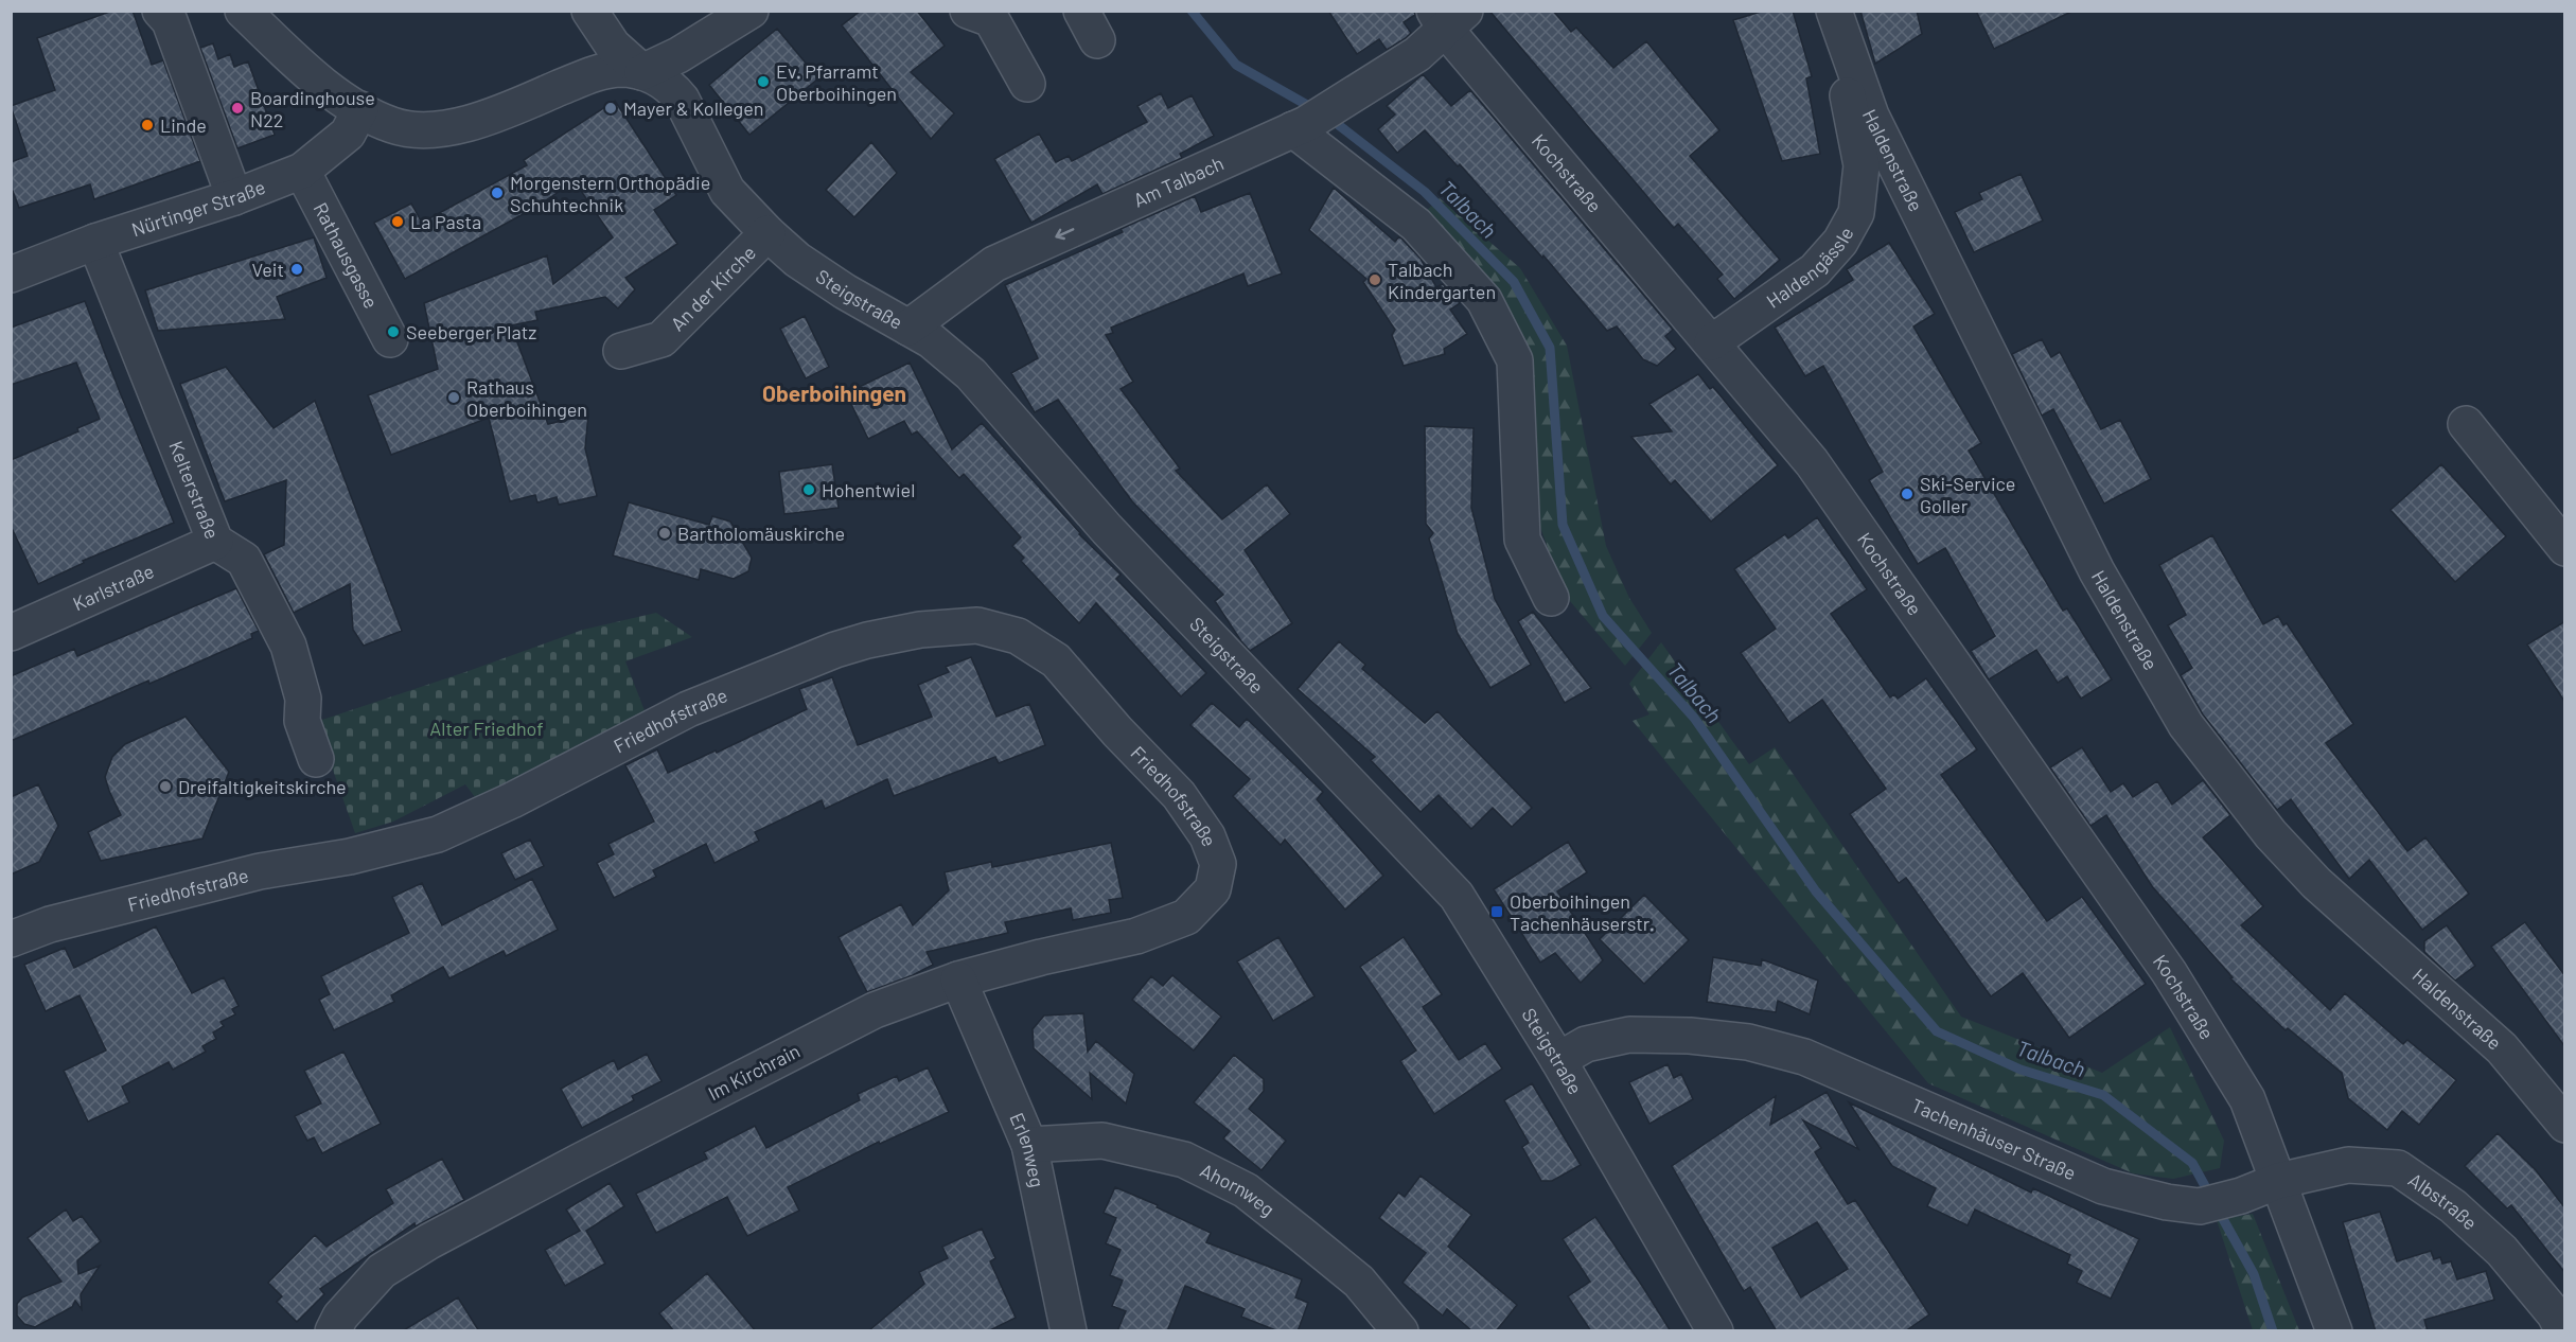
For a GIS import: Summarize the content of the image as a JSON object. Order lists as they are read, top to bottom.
{
  "streets": {
    "street": [
      "Haldenstraße",
      "Kochstraße",
      "Am Talbach",
      "Nürtinger Straße",
      "Rathausgasse",
      "Haldengässle",
      "An der Kirche",
      "Steigstraße",
      "Kelterstraße",
      "Karlstraße",
      "Friedhofstraße",
      "Im Kirchrain",
      "Tachenhäuser Straße",
      "Erlenweg",
      "Ahornweg",
      "Albstraße"
    ]
  },
  "crossings": [
    ["Haldenstraße", "Haldengässle"],
    ["Kochstraße", "Am Talbach"],
    ["Kochstraße", "Haldengässle"],
    ["Kochstraße", "Tachenhäuser Straße"],
    ["Kochstraße", "Albstraße"],
    ["Am Talbach", "Steigstraße"],
    ["Nürtinger Straße", "Rathausgasse"],
    ["Nürtinger Straße", "Kelterstraße"],
    ["An der Kirche", "Steigstraße"],
    ["Steigstraße", "Tachenhäuser Straße"],
    ["Kelterstraße", "Karlstraße"],
    ["Friedhofstraße", "Im Kirchrain"],
    ["Im Kirchrain", "Erlenweg"],
    ["Tachenhäuser Straße", "Albstraße"],
    ["Erlenweg", "Ahornweg"]
  ],
  "one_way": ["Am Talbach"],
  "districts": ["Oberboihingen"],
  "water": ["Talbach"],
  "parks": ["Alter Friedhof"],
  "places": {
    "other": [
      "Ev. Pfarramt Oberboihingen",
      "Boardinghouse N22",
      "Mayer & Kollegen",
      "Linde",
      "Morgenstern Orthopädie Schuhtechnik",
      "La Pasta",
      "Veit",
      "Talbach Kindergarten",
      "Seeberger Platz",
      "Rathaus Oberboihingen",
      "Hohentwiel",
      "Ski-Service Goller",
      "Bartholomäuskirche",
      "Dreifaltigkeitskirche"
    ],
    "transit": ["Oberboihingen Tachenhäuserstr."]
  }
}
